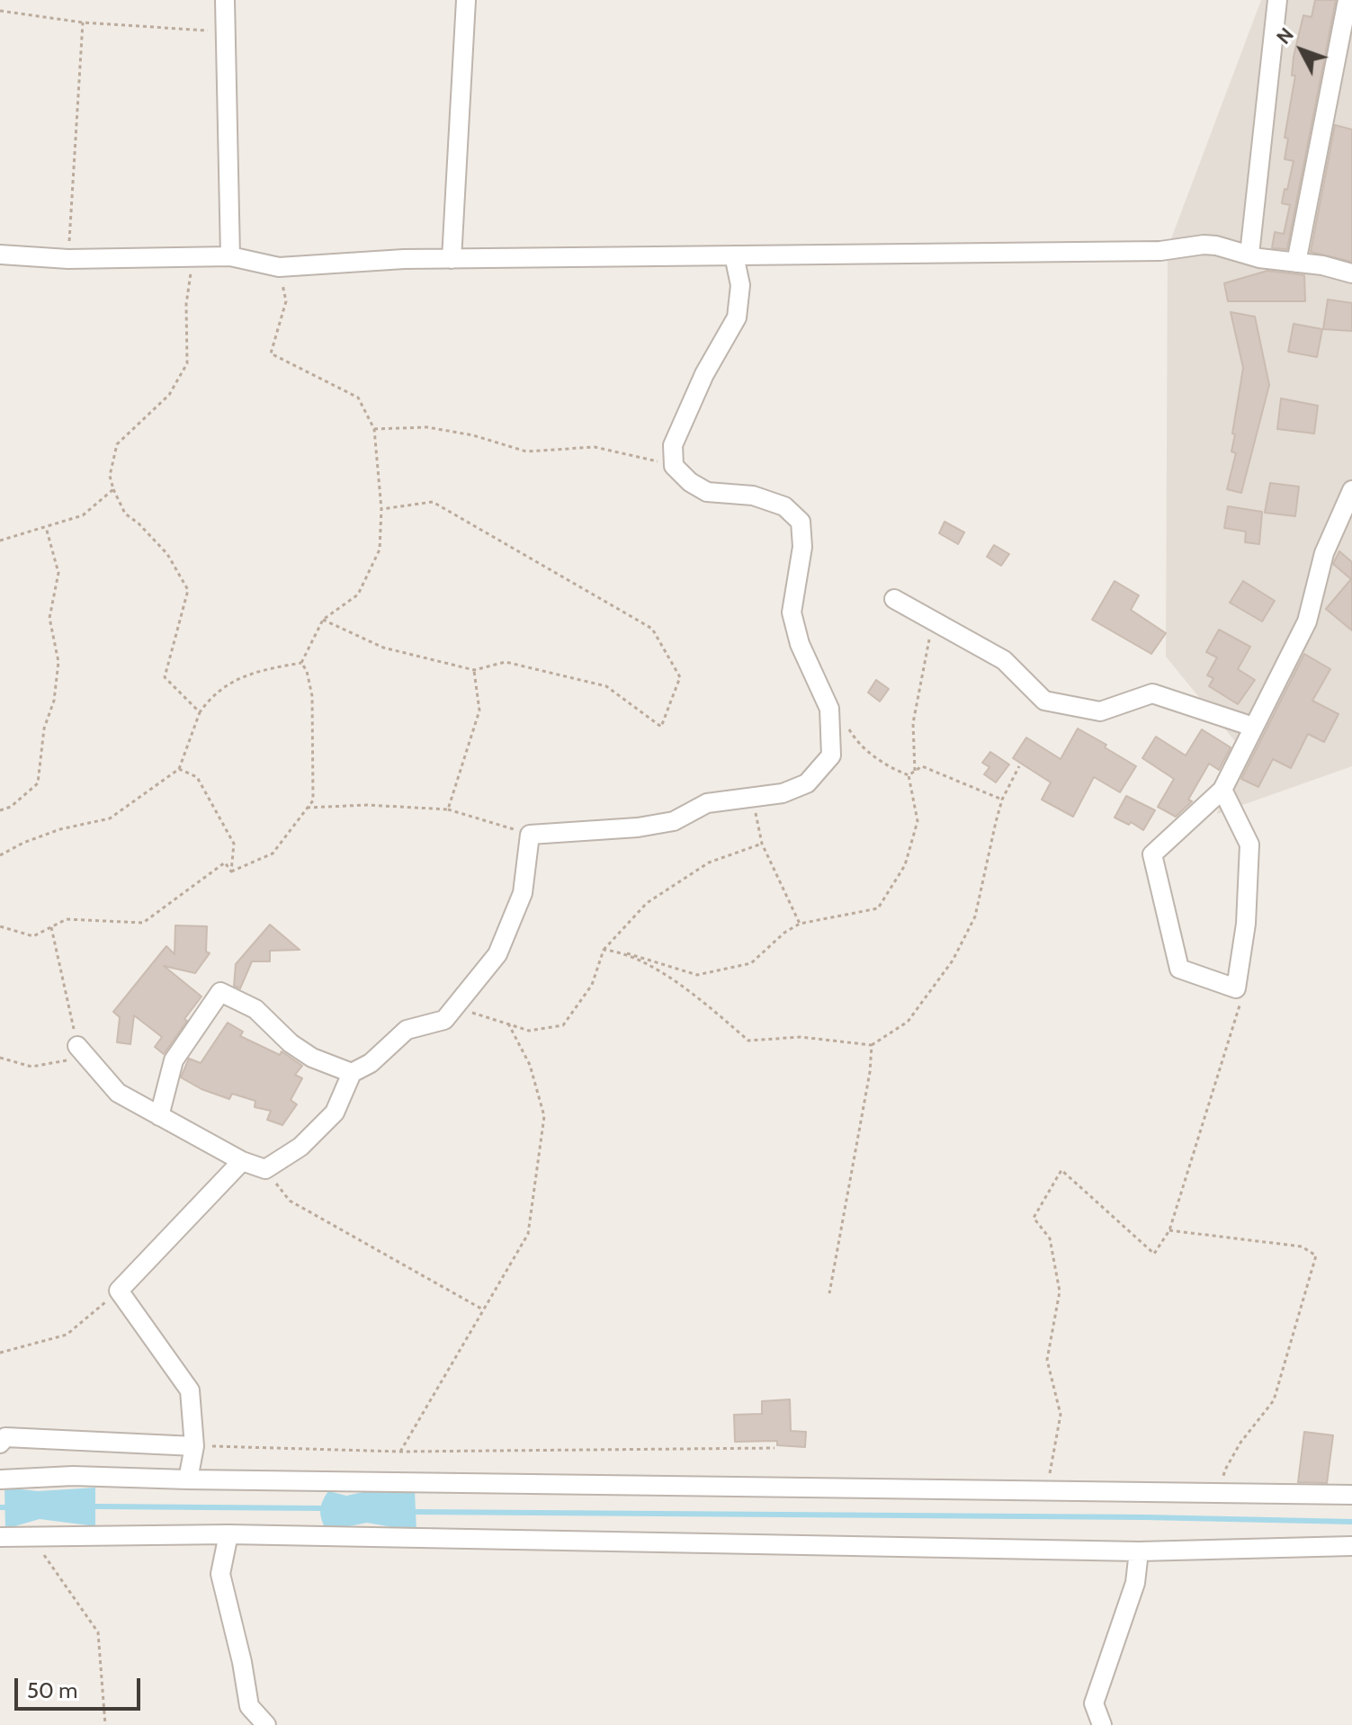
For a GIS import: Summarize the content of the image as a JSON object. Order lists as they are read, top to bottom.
{
  "scale_bar": "50 m",
  "north": "top left"
}
